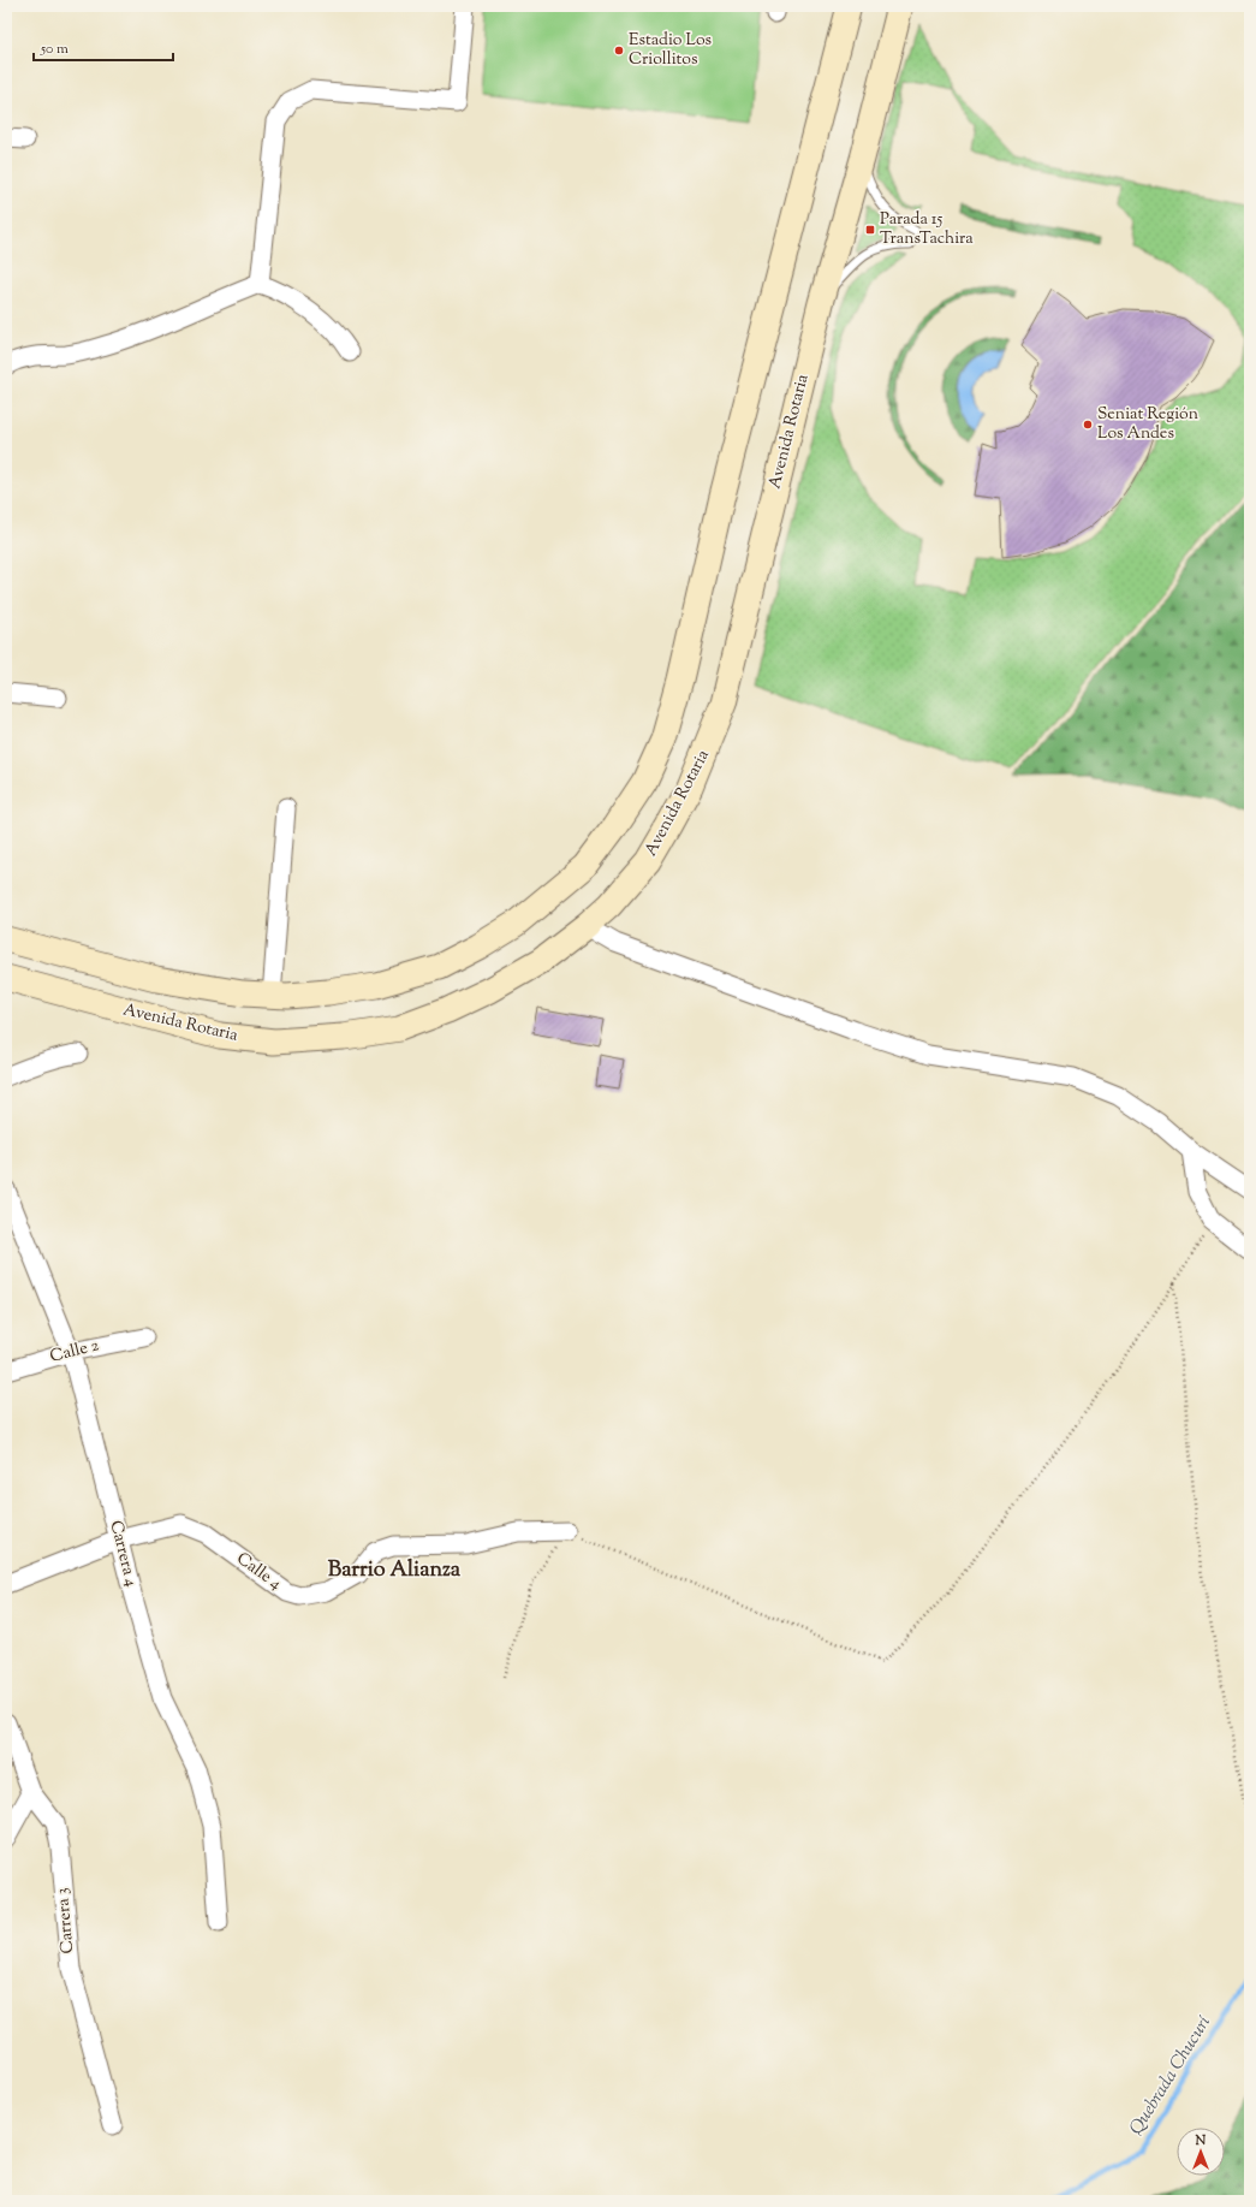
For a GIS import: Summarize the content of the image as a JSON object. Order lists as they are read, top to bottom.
{
  "streets": {
    "main road": ["Avenida Rotaria"],
    "street": [
      "Calle 2",
      "Carrera 4",
      "Calle 4",
      "Carrera 3"
    ]
  },
  "crossings": [
    ["Calle 2", "Carrera 4"],
    ["Carrera 4", "Calle 4"]
  ],
  "districts": ["Barrio Alianza"],
  "water": ["Quebrada Chucurí"],
  "places": {
    "other": ["Estadio Los Criollitos", "Seniat Región Los Andes"],
    "transit": ["Parada 15 TransTachira"]
  },
  "scale_bar": "50 m",
  "north": "top"
}
